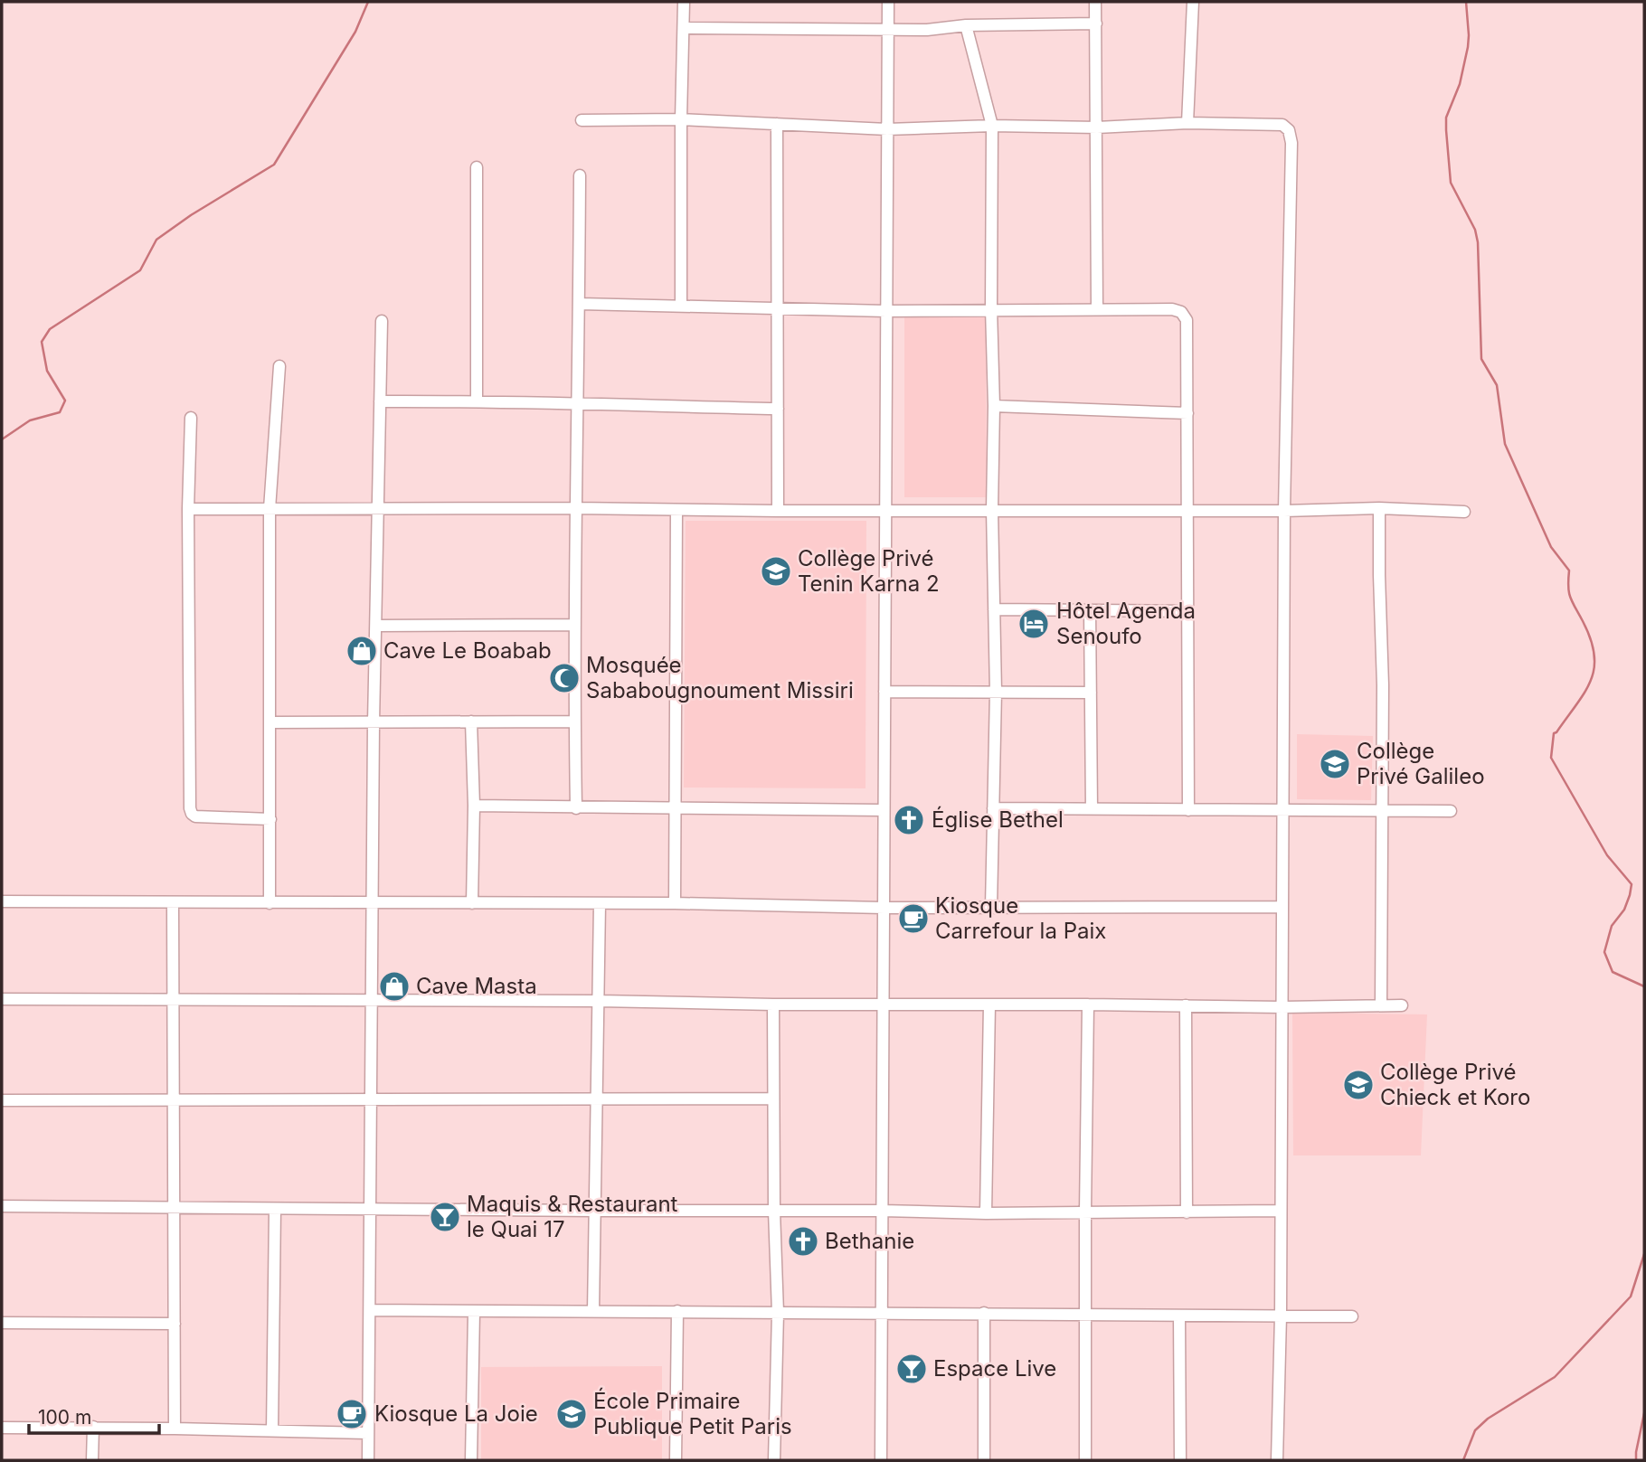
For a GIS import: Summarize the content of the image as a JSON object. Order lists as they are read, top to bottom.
{
  "places": {
    "school or university": [
      "Collège Privé Tenin Karna 2",
      "Collège Privé Galileo",
      "Collège Privé Chieck et Koro",
      "École Primaire Publique Petit Paris"
    ],
    "hotel": ["Hôtel Agenda Senoufo"],
    "shop": ["Cave Le Boabab", "Cave Masta"],
    "mosque": ["Mosquée Sababougnoument Missiri"],
    "church": ["Église Bethel", "Bethanie"],
    "cafe": ["Kiosque Carrefour la Paix", "Kiosque La Joie"],
    "bar": ["Maquis & Restaurant le Quai 17", "Espace Live"]
  },
  "scale_bar": "100 m"
}
